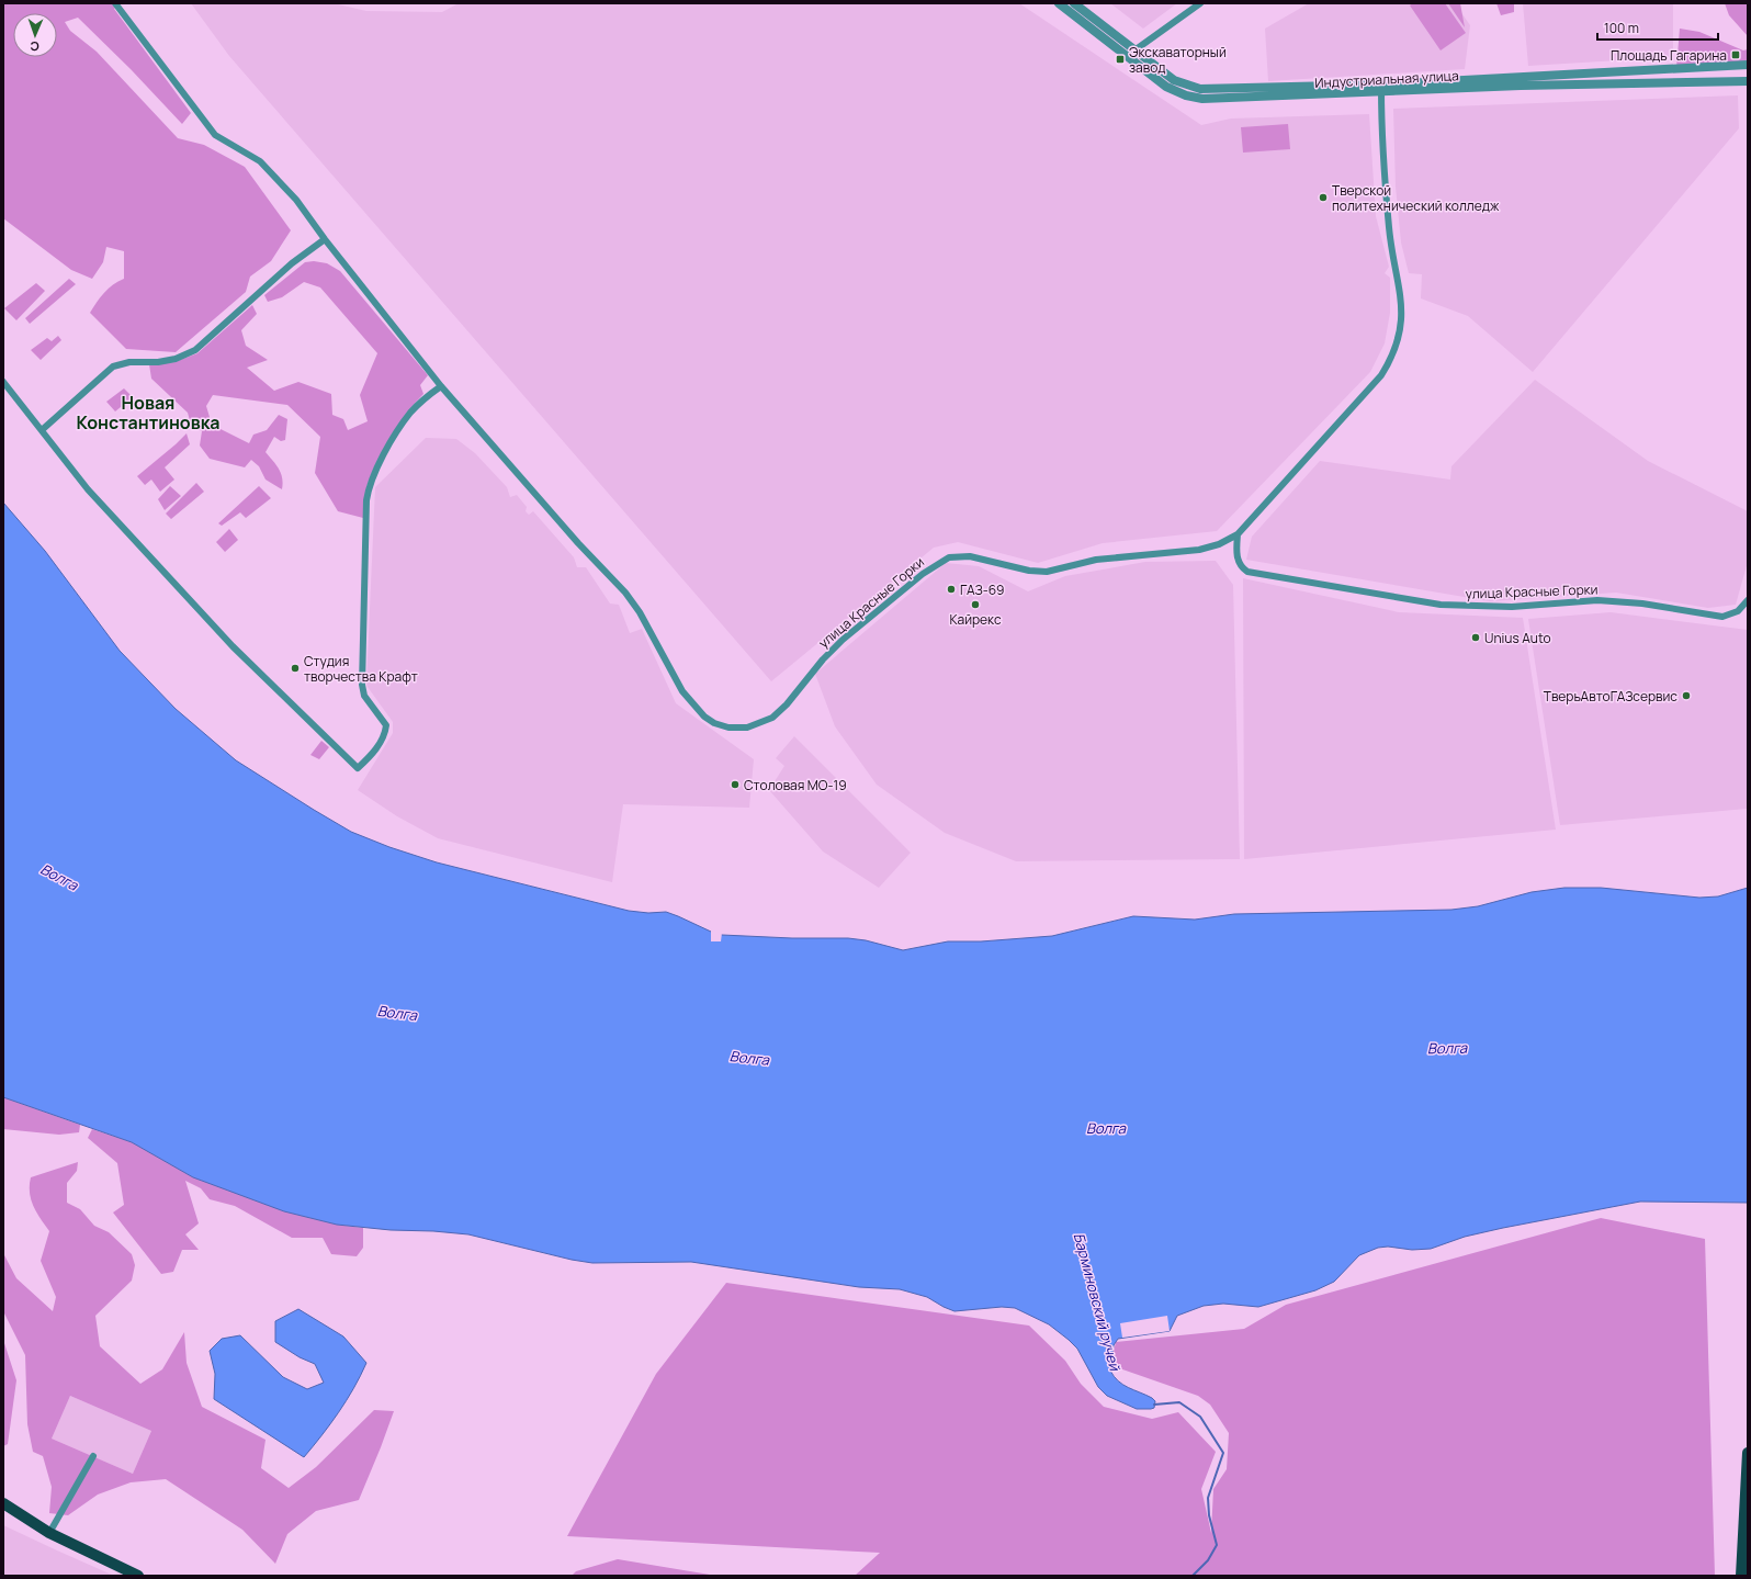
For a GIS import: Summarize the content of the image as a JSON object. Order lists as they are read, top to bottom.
{
  "streets": {
    "street": ["Индустриальная улица", "улица Красные Горки"]
  },
  "crossings": [
    ["Индустриальная улица", "улица Красные Горки"]
  ],
  "districts": ["Новая Константиновка"],
  "water": ["Волга", "Барминовский ручей"],
  "places": {
    "transit": ["Площадь Гагарина", "Экскаваторный завод"],
    "other": [
      "Тверской политехнический колледж",
      "ГАЗ-69",
      "Кайрекс",
      "Unius Auto",
      "Студия творчества Крафт",
      "ТверьАвтоГАЗсервис",
      "Столовая МО-19"
    ]
  },
  "scale_bar": "100 m",
  "north": "bottom"
}
